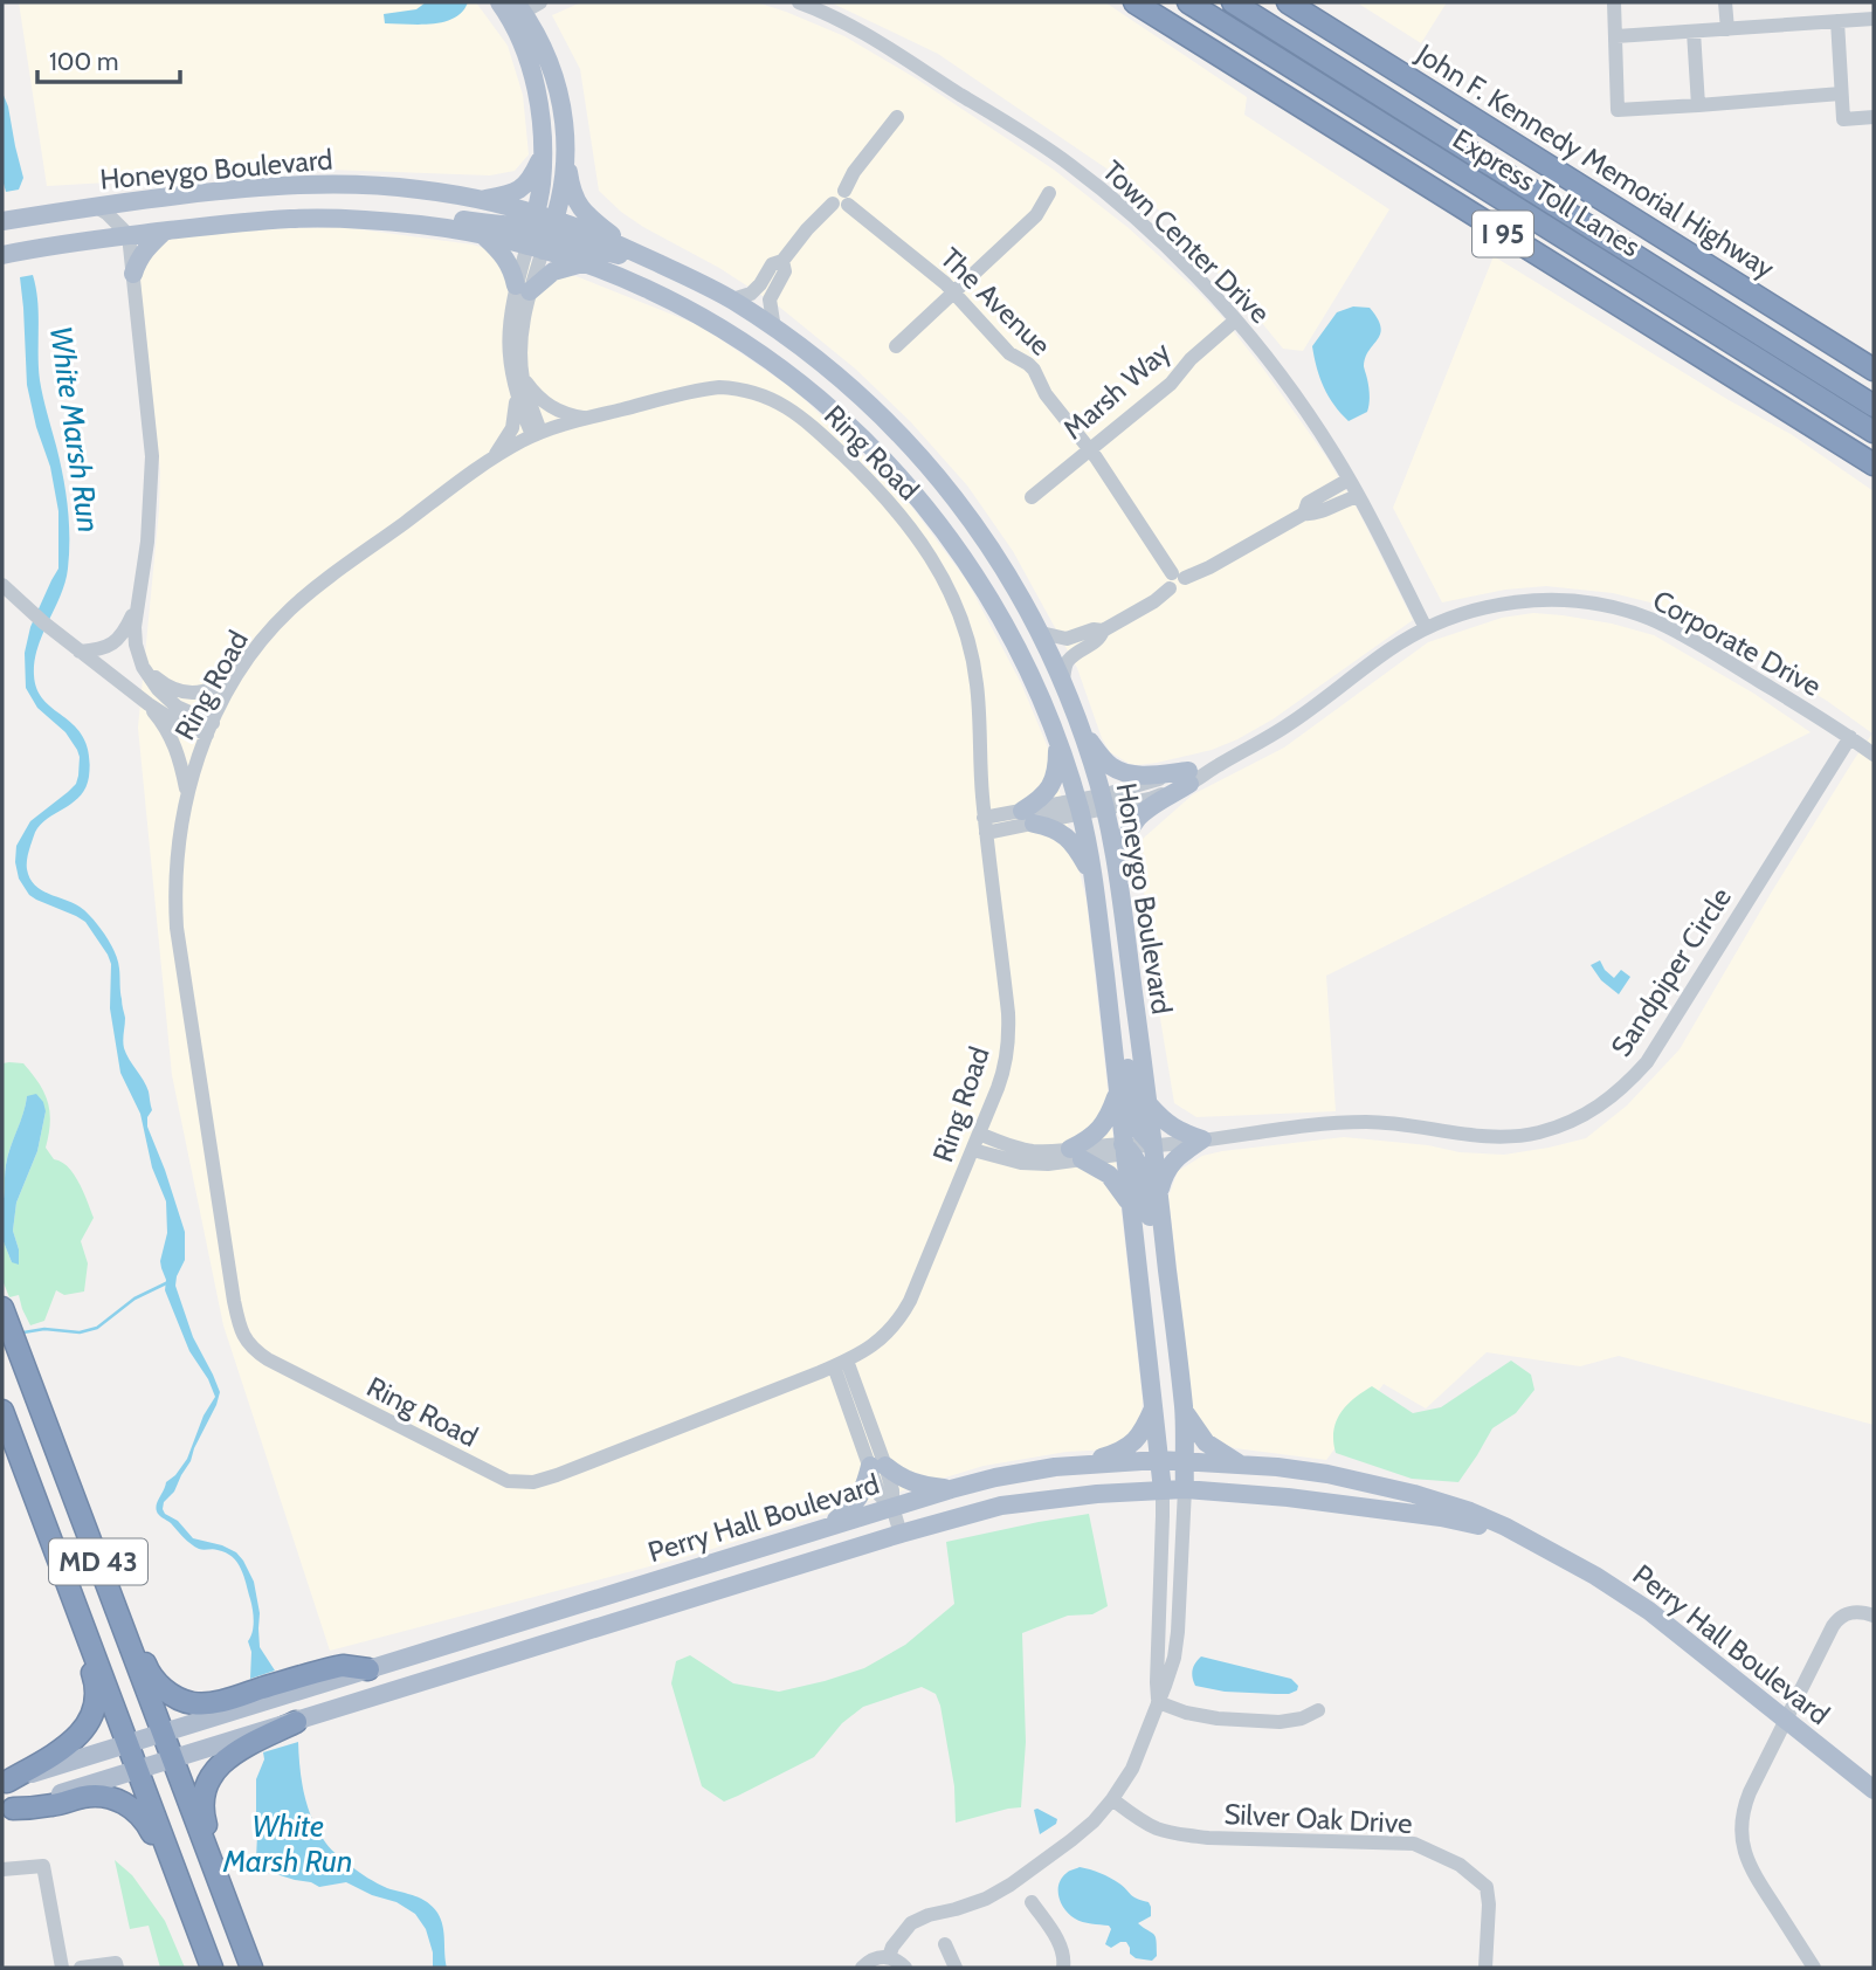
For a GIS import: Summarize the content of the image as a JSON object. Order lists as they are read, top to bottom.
{
  "streets": {
    "highway": [
      "John F. Kennedy Memorial Highway",
      "Express Toll Lanes",
      "I 95",
      "MD 43"
    ],
    "main road": ["Honeygo Boulevard", "Perry Hall Boulevard"],
    "street": [
      "Town Center Drive",
      "The Avenue",
      "Marsh Way",
      "Ring Road",
      "Corporate Drive",
      "Sandpiper Circle",
      "Silver Oak Drive"
    ]
  },
  "crossings": [
    ["Honeygo Boulevard", "Corporate Drive"],
    ["Honeygo Boulevard", "Sandpiper Circle"],
    ["Honeygo Boulevard", "Perry Hall Boulevard"],
    ["Honeygo Boulevard", "Silver Oak Drive"],
    ["Town Center Drive", "Marsh Way"],
    ["Town Center Drive", "Corporate Drive"],
    ["The Avenue", "Marsh Way"],
    ["Ring Road", "Corporate Drive"],
    ["Corporate Drive", "Sandpiper Circle"],
    ["Perry Hall Boulevard", "MD 43"]
  ],
  "water": ["White Marsh Run"],
  "scale_bar": "100 m"
}
